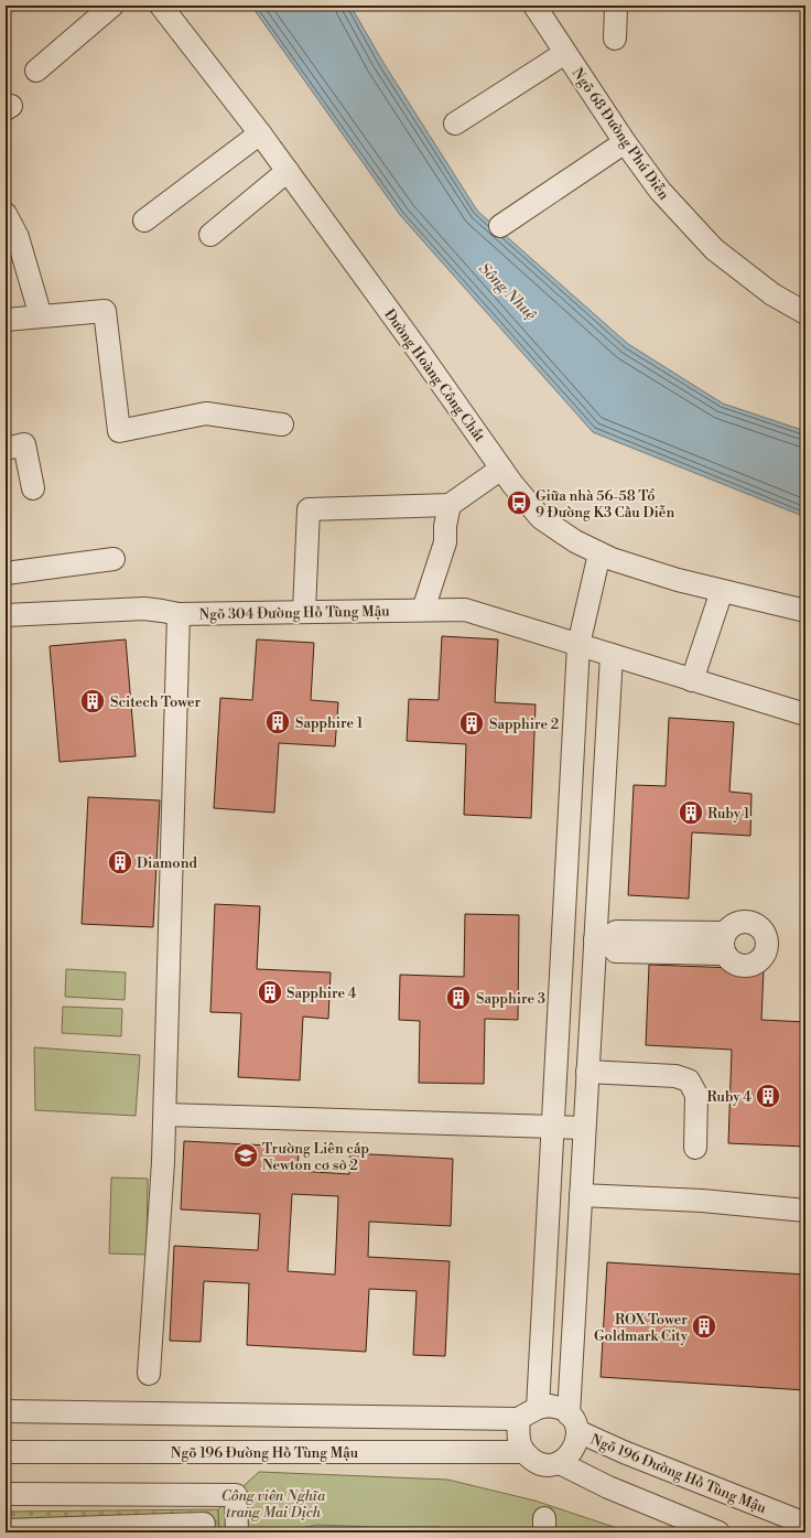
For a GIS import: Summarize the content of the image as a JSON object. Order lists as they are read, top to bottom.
{
  "streets": {
    "street": [
      "Ngõ 68 Đường Phú Diễn",
      "Đường Hoàng Công Chất",
      "Ngõ 304 Đường Hồ Tùng Mậu",
      "Ngõ 196 Đường Hồ Tùng Mậu"
    ]
  },
  "water": ["Sông Nhuệ"],
  "parks": ["Công viên Nghĩa trang Mai Dịch"],
  "places": {
    "bus stop": ["Giữa nhà 56-58 Tổ 9 Đường K3 Cầu Diễn"],
    "building": [
      "Scitech Tower",
      "Sapphire 1",
      "Sapphire 2",
      "Ruby 1",
      "Diamond",
      "Sapphire 4",
      "Sapphire 3",
      "Ruby 4",
      "ROX Tower Goldmark City"
    ],
    "school or university": ["Trường Liên cấp Newton cơ sở 2"]
  }
}
